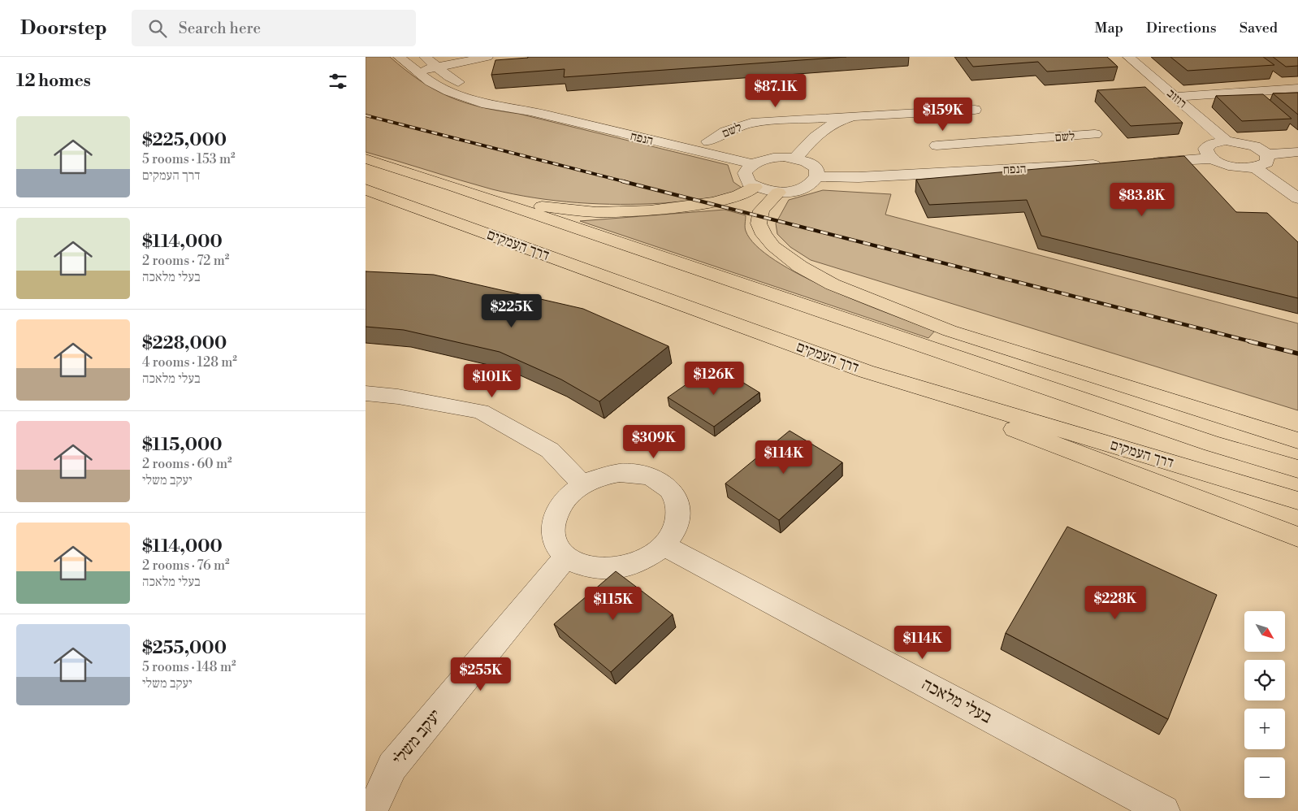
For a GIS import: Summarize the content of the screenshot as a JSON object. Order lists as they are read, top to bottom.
{
  "streets": {
    "highway": ["דרך העמקים"],
    "street": [
      "רוזוב",
      "לשם",
      "הנפח",
      "בעלי מלאכה",
      "יעקב משלי"
    ]
  },
  "crossings": [
    ["בעלי מלאכה", "יעקב משלי"]
  ],
  "north": "bottom right",
  "page": {
    "header": "Doorstep",
    "search": "Search here",
    "nav": ["Map", "Directions", "Saved"],
    "heading": "12 homes",
    "price": [
      "$87.1K",
      "$159K",
      "$83.8K",
      "$225K",
      "$126K",
      "$101K",
      "$309K",
      "$114K",
      "$228K",
      "$115K",
      "$114K",
      "$255K"
    ],
    "list": [
      {
        "name": "$225,000",
        "note": "5 rooms · 153 m² · דרך העמקים"
      },
      {
        "name": "$114,000",
        "note": "2 rooms · 72 m² · בעלי מלאכה"
      },
      {
        "name": "$228,000",
        "note": "4 rooms · 128 m² · בעלי מלאכה"
      },
      {
        "name": "$115,000",
        "note": "2 rooms · 60 m² · יעקב משלי"
      },
      {
        "name": "$114,000",
        "note": "2 rooms · 76 m² · בעלי מלאכה"
      },
      {
        "name": "$255,000",
        "note": "5 rooms · 148 m² · יעקב משלי"
      }
    ],
    "map_buttons": ["+", "−"]
  }
}
